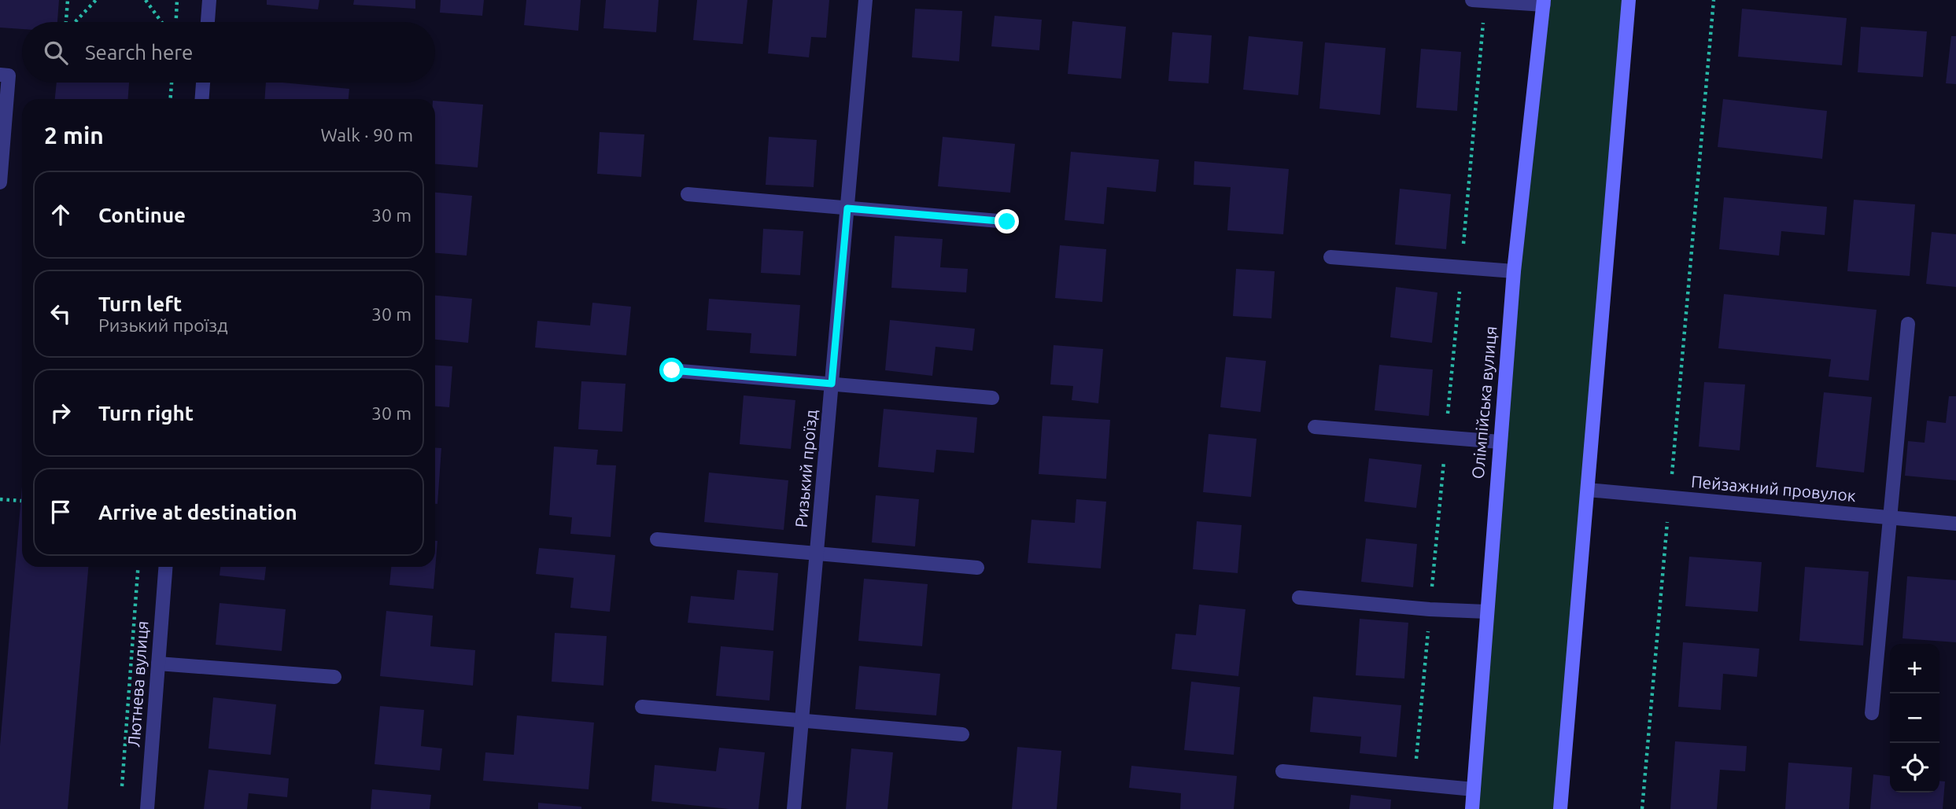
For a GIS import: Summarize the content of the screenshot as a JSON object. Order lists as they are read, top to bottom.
{
  "streets": {
    "main road": ["Олімпійська вулиця"],
    "street": ["Ризький проїзд", "Пейзажний провулок", "Лютнева вулиця"]
  },
  "page": {
    "search": "Search here",
    "heading": ["2 min", "Walk · 90 m"],
    "list": [
      ["Continue", "30 m"],
      ["Turn left", "Ризький проїзд", "30 m"],
      ["Turn right", "30 m"],
      "Arrive at destination"
    ],
    "map_buttons": ["+", "−"]
  }
}
